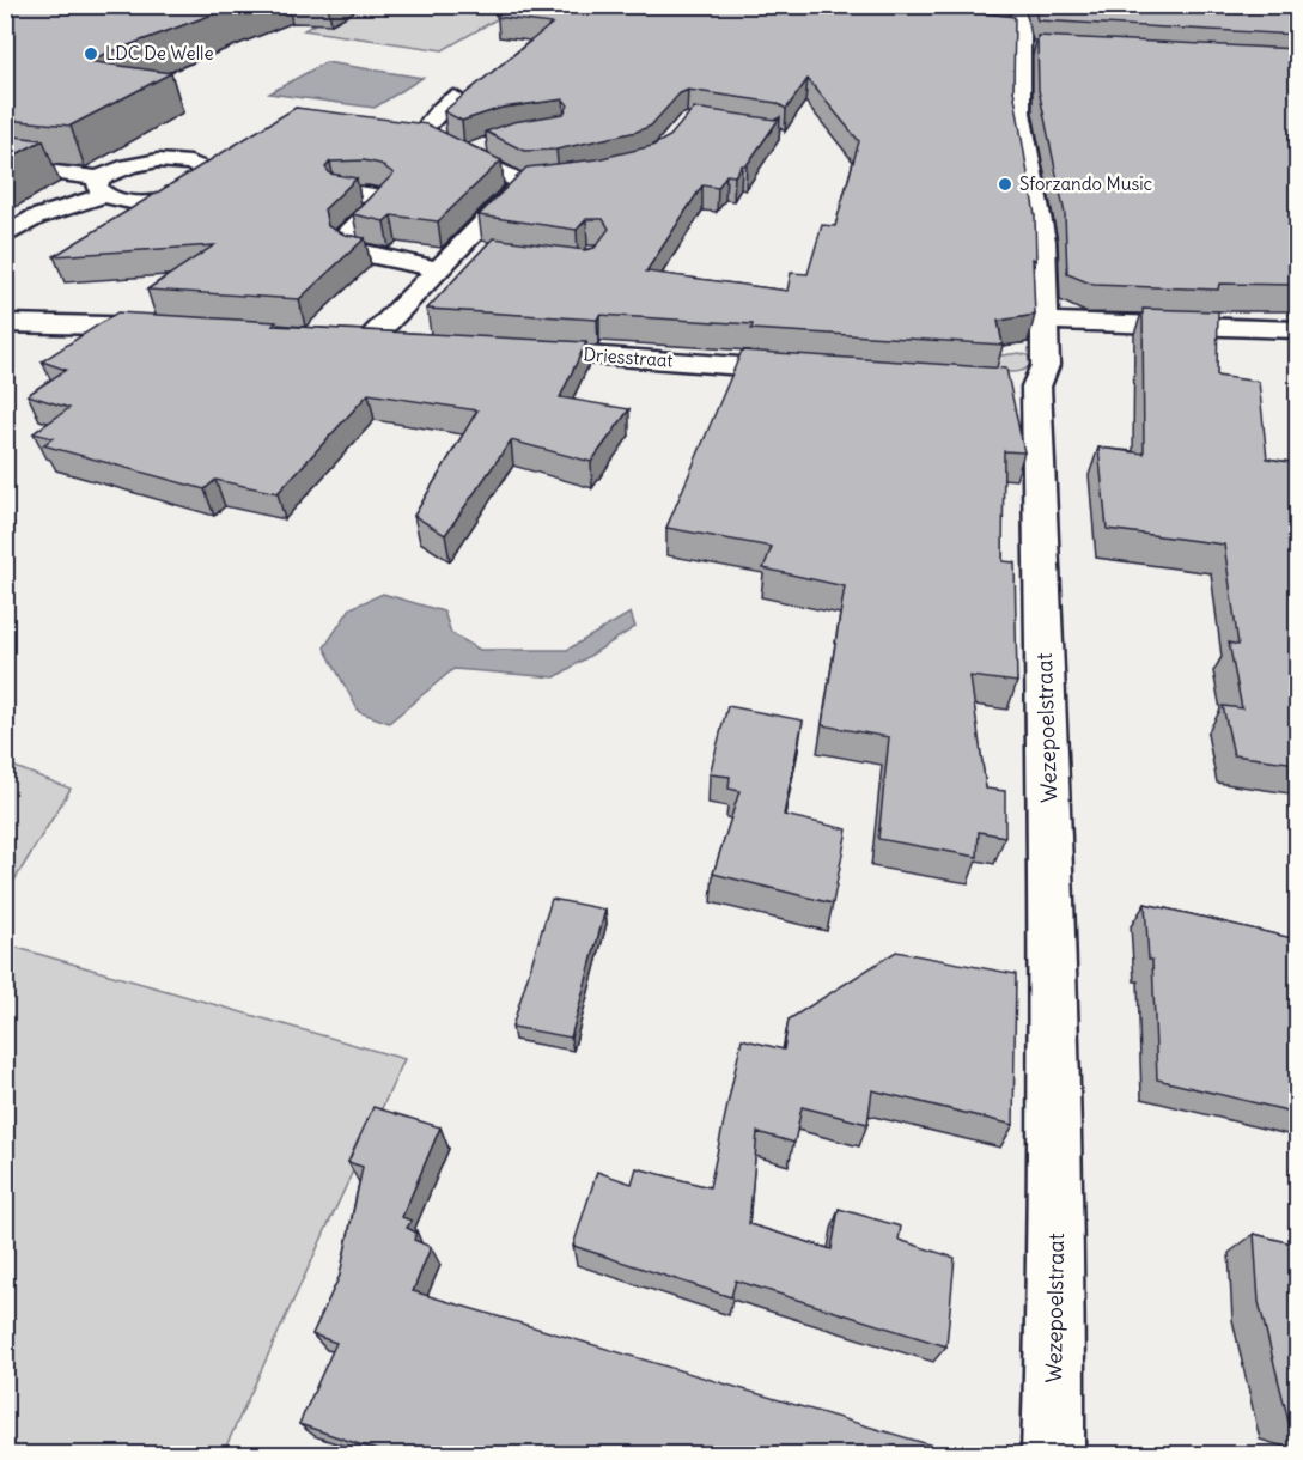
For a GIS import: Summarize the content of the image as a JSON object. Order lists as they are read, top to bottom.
{
  "streets": {
    "street": ["Driesstraat", "Wezepoelstraat"]
  },
  "places": ["LDC De Welle", "Sforzando Music"]
}
